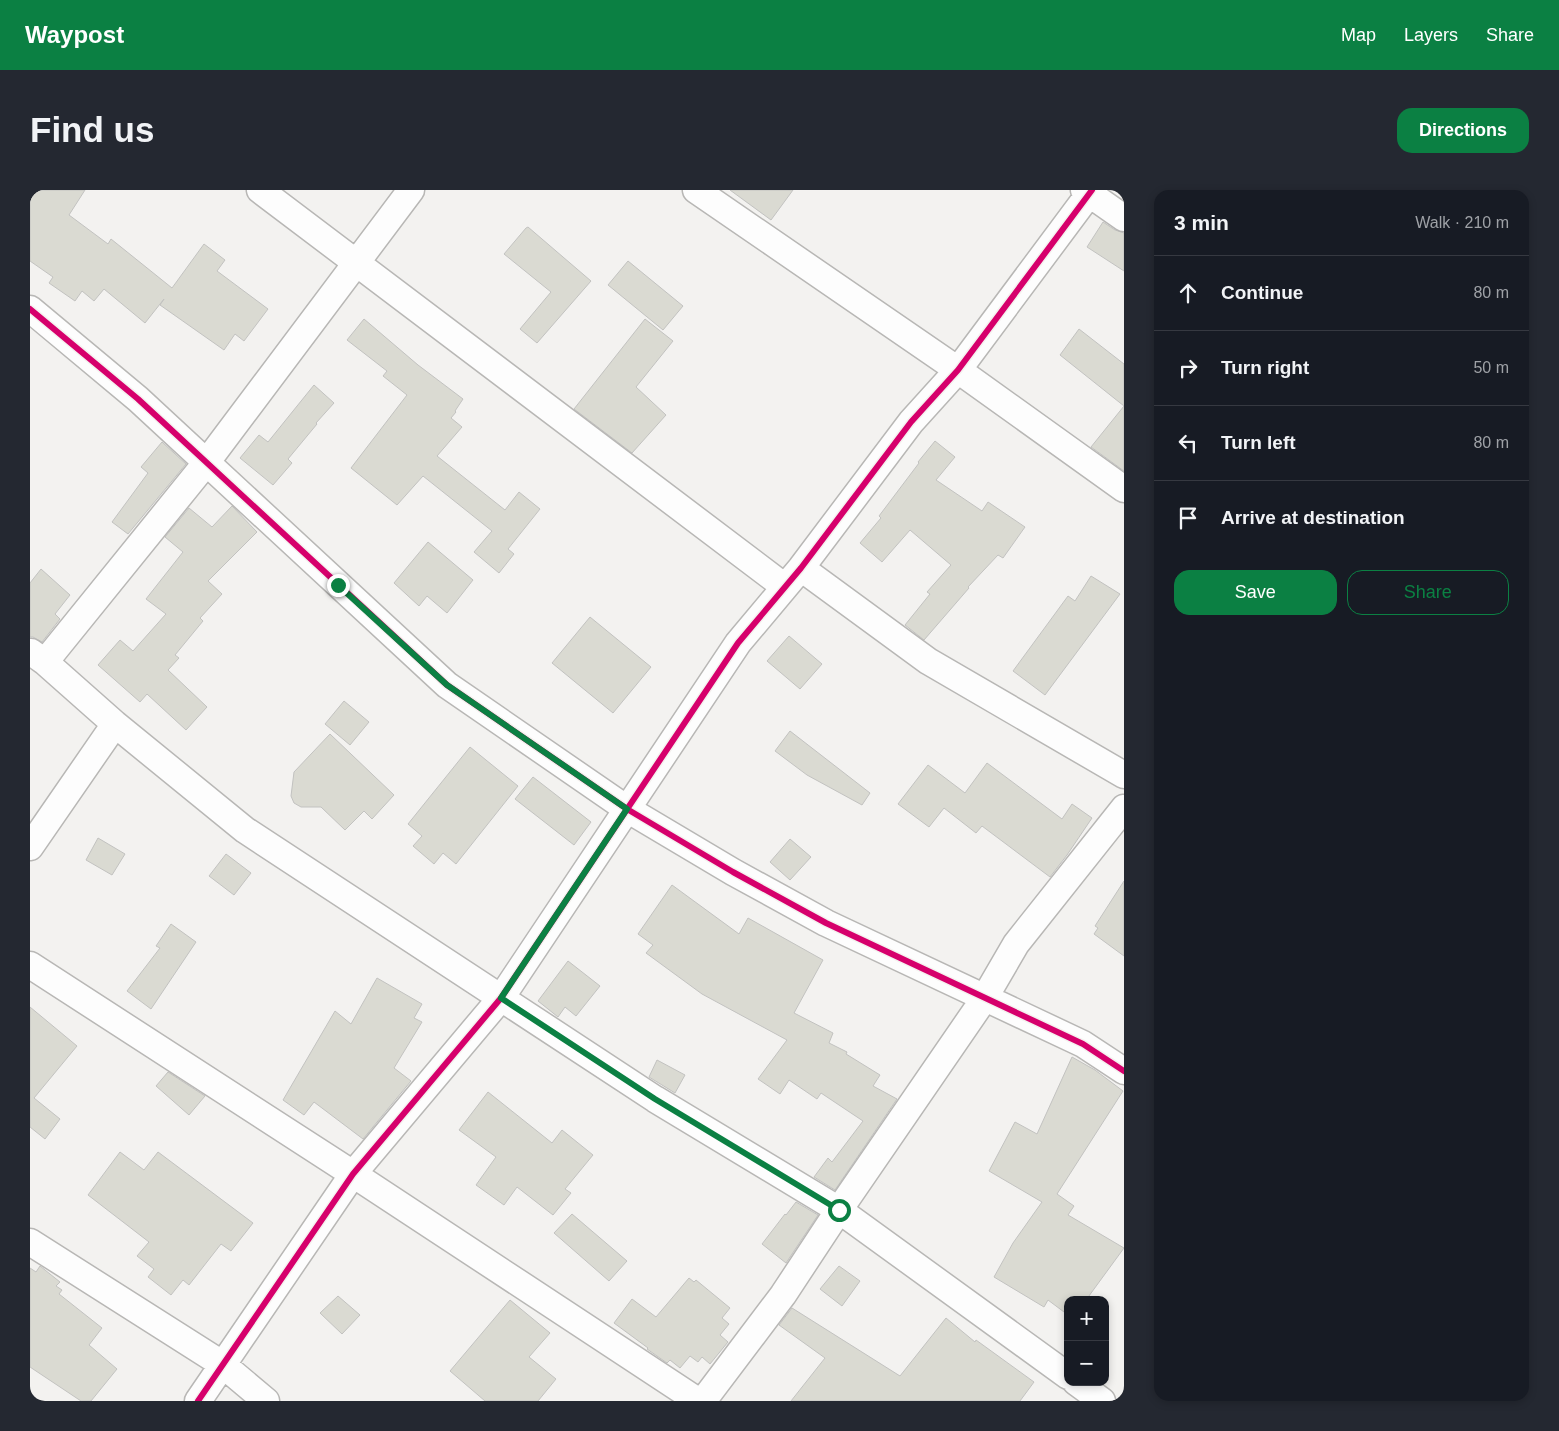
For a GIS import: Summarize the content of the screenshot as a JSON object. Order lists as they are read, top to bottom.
{
  "page": {
    "header": "Waypost",
    "nav": ["Map", "Layers", "Share"],
    "buttons": [
      "Directions",
      ["Save", "Share"]
    ],
    "title": "Find us",
    "heading": ["3 min", "Walk · 210 m"],
    "list": [
      ["Continue", "80 m"],
      ["Turn right", "50 m"],
      ["Turn left", "80 m"],
      "Arrive at destination"
    ],
    "map_buttons": ["+", "−"]
  }
}
